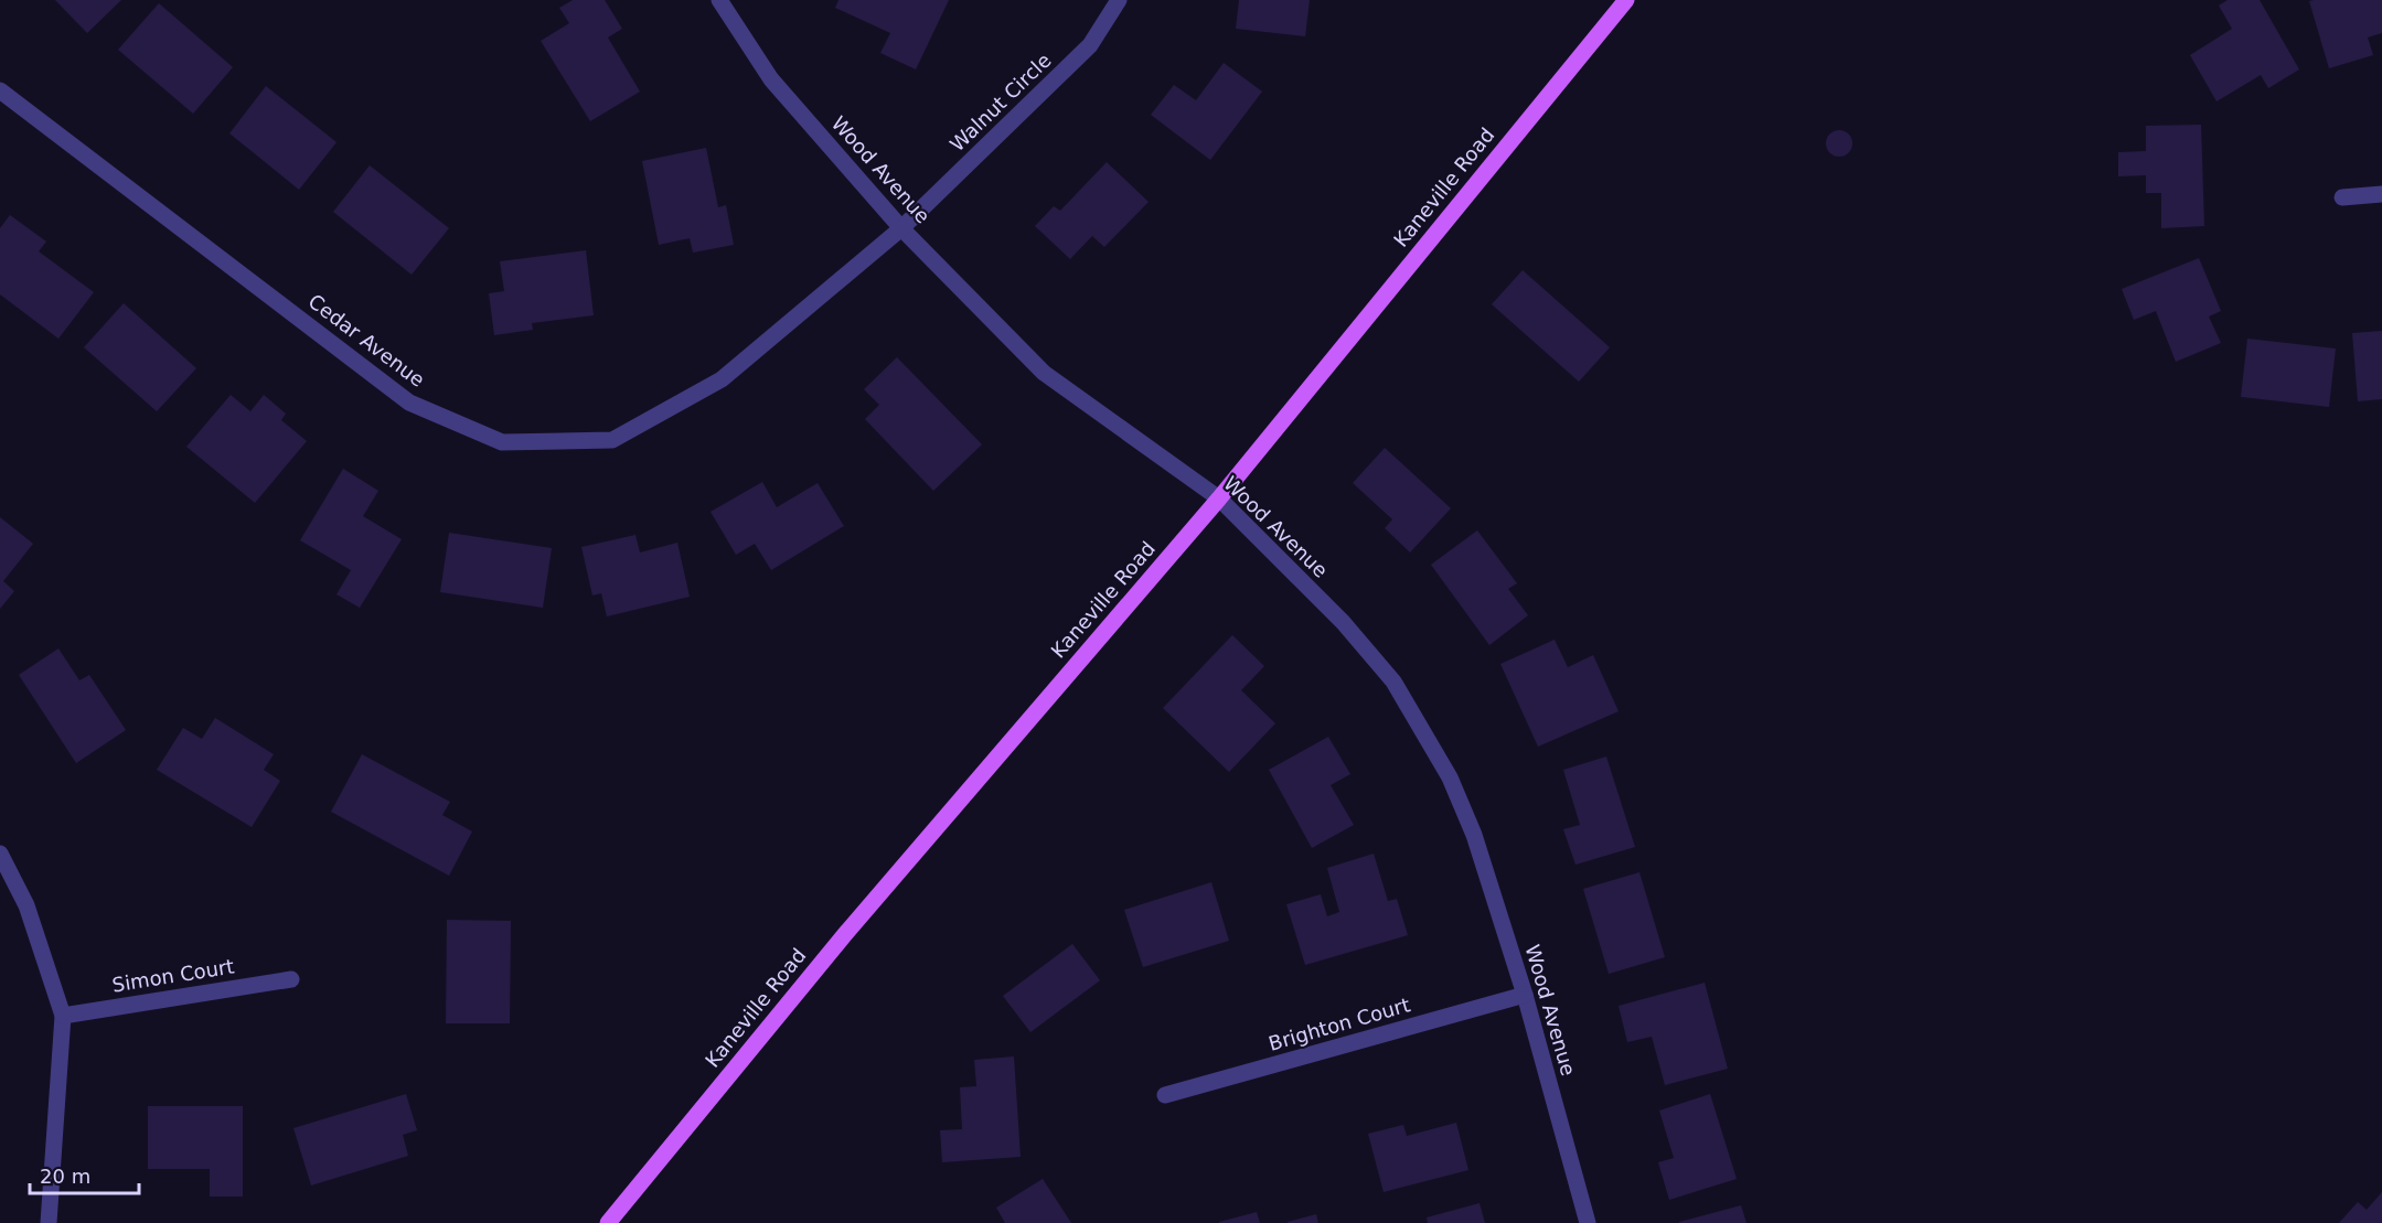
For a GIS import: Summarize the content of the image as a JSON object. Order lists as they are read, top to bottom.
{
  "streets": {
    "main road": ["Kaneville Road"],
    "street": [
      "Walnut Circle",
      "Wood Avenue",
      "Cedar Avenue",
      "Simon Court",
      "Brighton Court"
    ]
  },
  "crossings": [
    ["Walnut Circle", "Wood Avenue"],
    ["Walnut Circle", "Cedar Avenue"],
    ["Wood Avenue", "Kaneville Road"],
    ["Wood Avenue", "Cedar Avenue"],
    ["Wood Avenue", "Brighton Court"]
  ],
  "scale_bar": "20 m"
}
